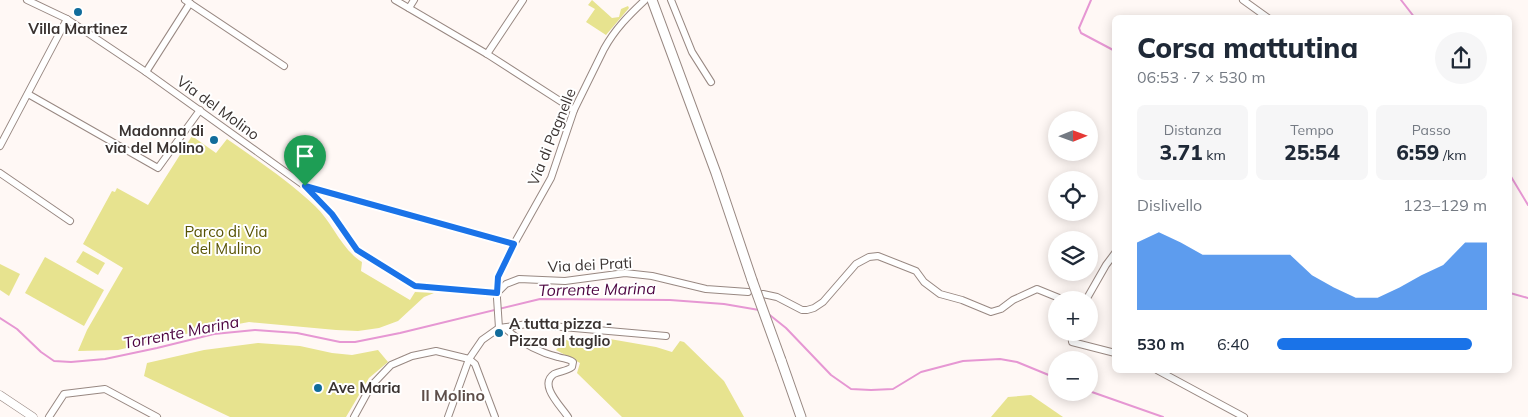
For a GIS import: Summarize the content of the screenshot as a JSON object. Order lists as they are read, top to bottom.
{
  "streets": {
    "street": ["Via del Molino", "Via di Pagnelle", "Via dei Prati"]
  },
  "crossings": [
    ["Via del Molino", "Via di Pagnelle"],
    ["Via del Molino", "Via dei Prati"],
    ["Via di Pagnelle", "Via dei Prati"]
  ],
  "districts": ["Il Molino"],
  "water": ["Torrente Marina"],
  "parks": ["Parco di Via del Mulino"],
  "places": [
    "Villa Martinez",
    "Madonna di via del Molino",
    "A tutta pizza - Pizza al taglio",
    "Ave Maria"
  ],
  "north": "right",
  "page": {
    "heading": ["Corsa mattutina", "06:53 · 7 × 530 m"],
    "stats": [
      ["Distanza", "3.71 km"],
      ["Tempo", "25:54"],
      ["Passo", "6:59 /km"]
    ],
    "map_buttons": ["+", "−"],
    "chart": ["Dislivello", "123–129 m"],
    "list": [
      {
        "name": "530 m",
        "note": "6:40"
      }
    ]
  }
}
